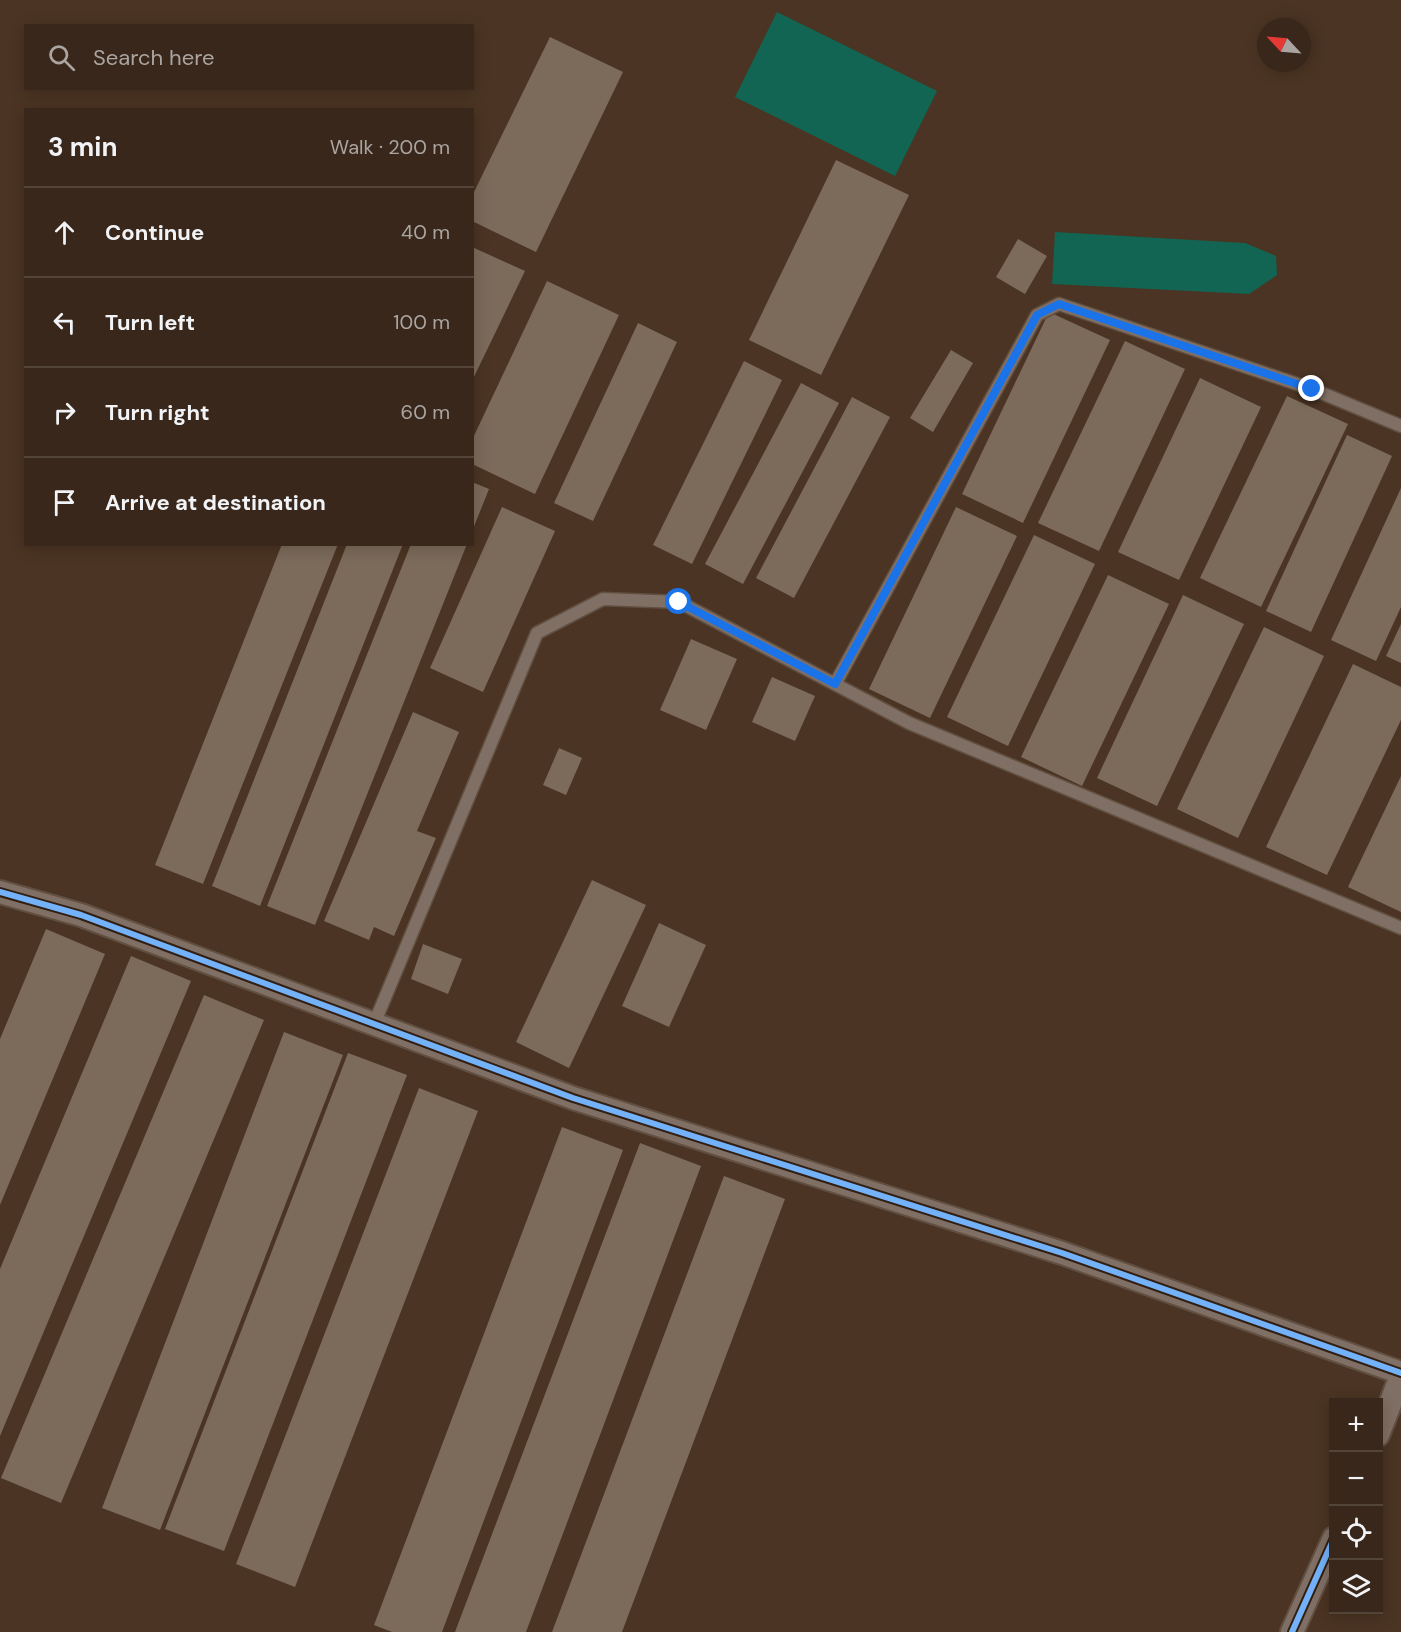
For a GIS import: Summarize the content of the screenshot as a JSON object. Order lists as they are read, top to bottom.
{
  "north": "top left",
  "page": {
    "search": "Search here",
    "heading": ["3 min", "Walk · 200 m"],
    "list": [
      ["Continue", "40 m"],
      ["Turn left", "100 m"],
      ["Turn right", "60 m"],
      "Arrive at destination"
    ],
    "map_buttons": ["+", "−"]
  }
}
